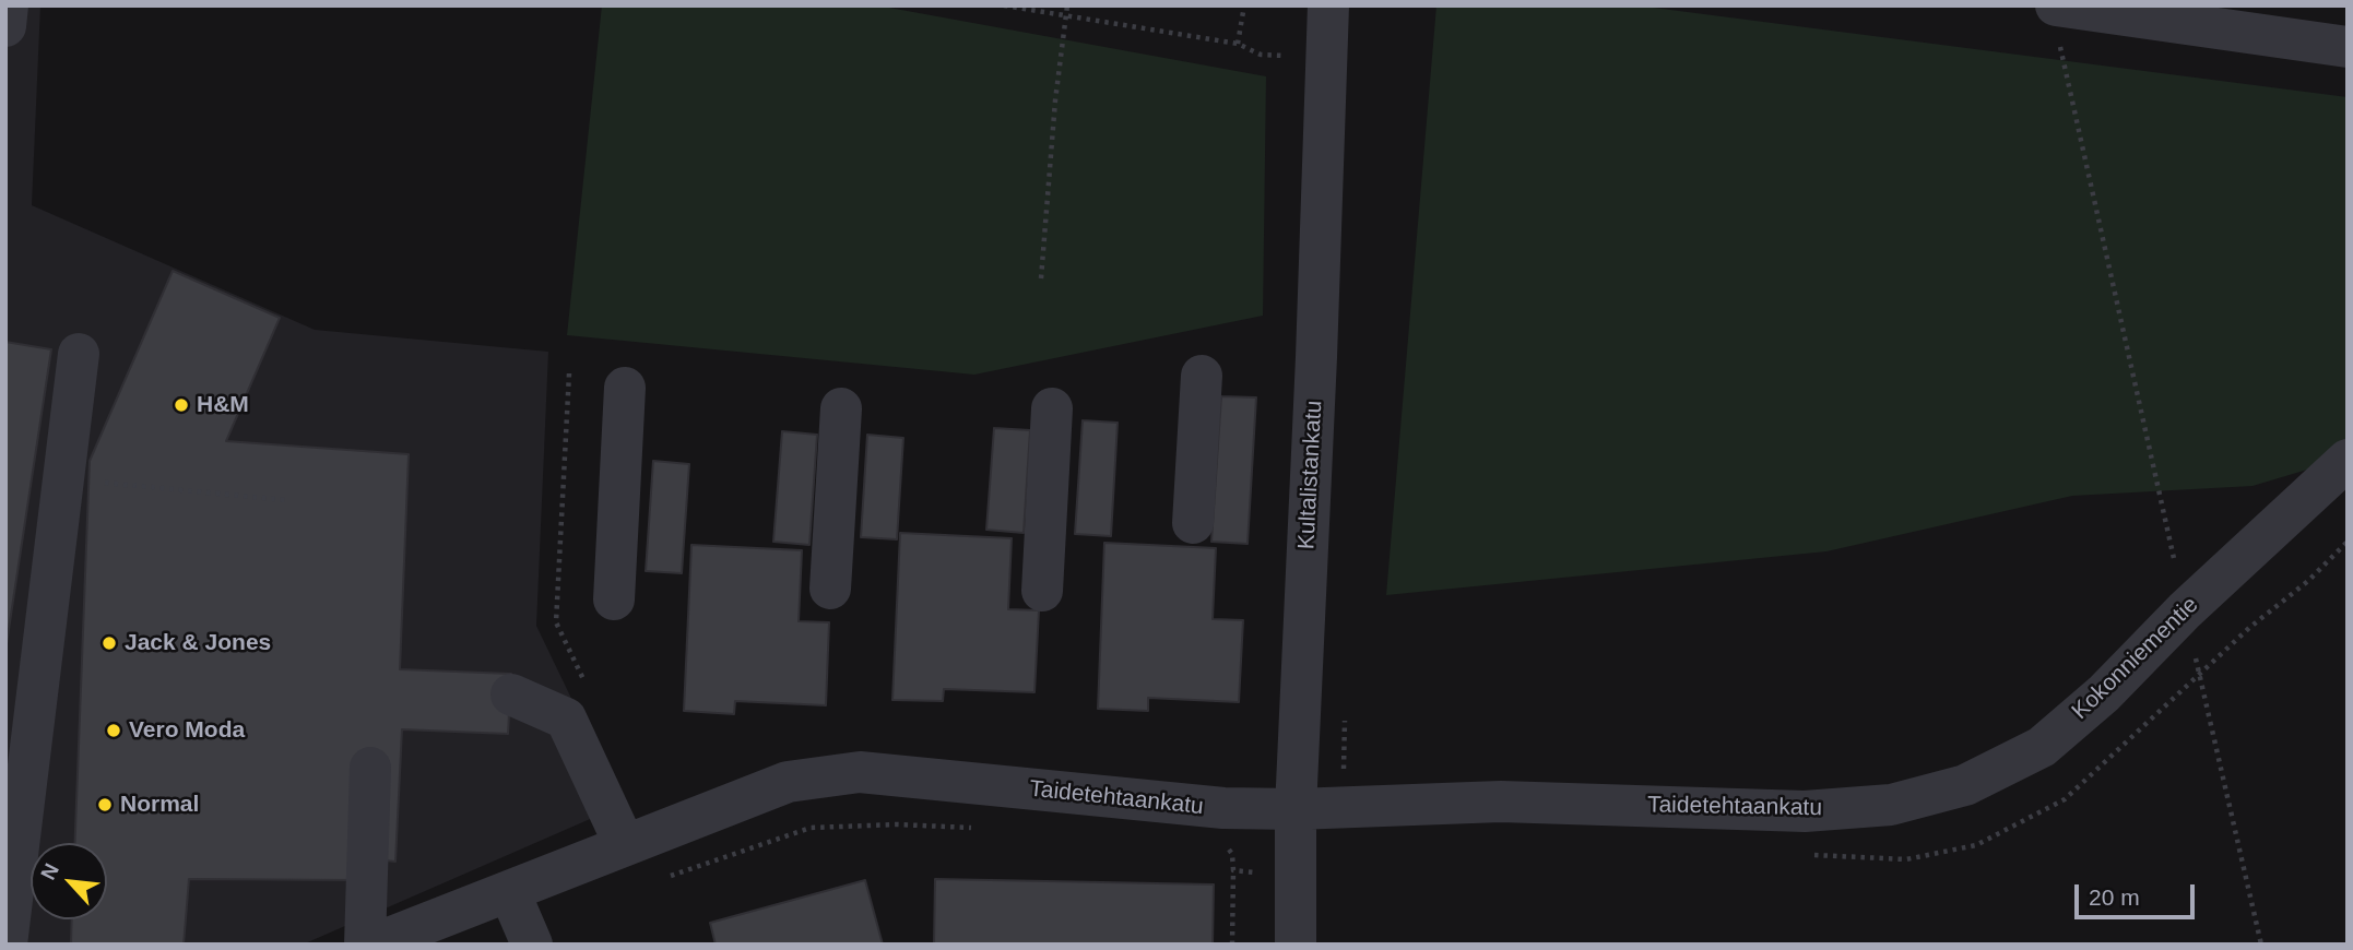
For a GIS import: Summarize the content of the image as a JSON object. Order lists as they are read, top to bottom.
{
  "streets": {
    "street": ["Kultalistankatu", "Kokonniementie", "Taidetehtaankatu"]
  },
  "crossings": [
    ["Kultalistankatu", "Taidetehtaankatu"],
    ["Kokonniementie", "Taidetehtaankatu"]
  ],
  "places": [
    "H&M",
    "Jack & Jones",
    "Vero Moda",
    "Normal"
  ],
  "scale_bar": "20 m",
  "north": "top left"
}
